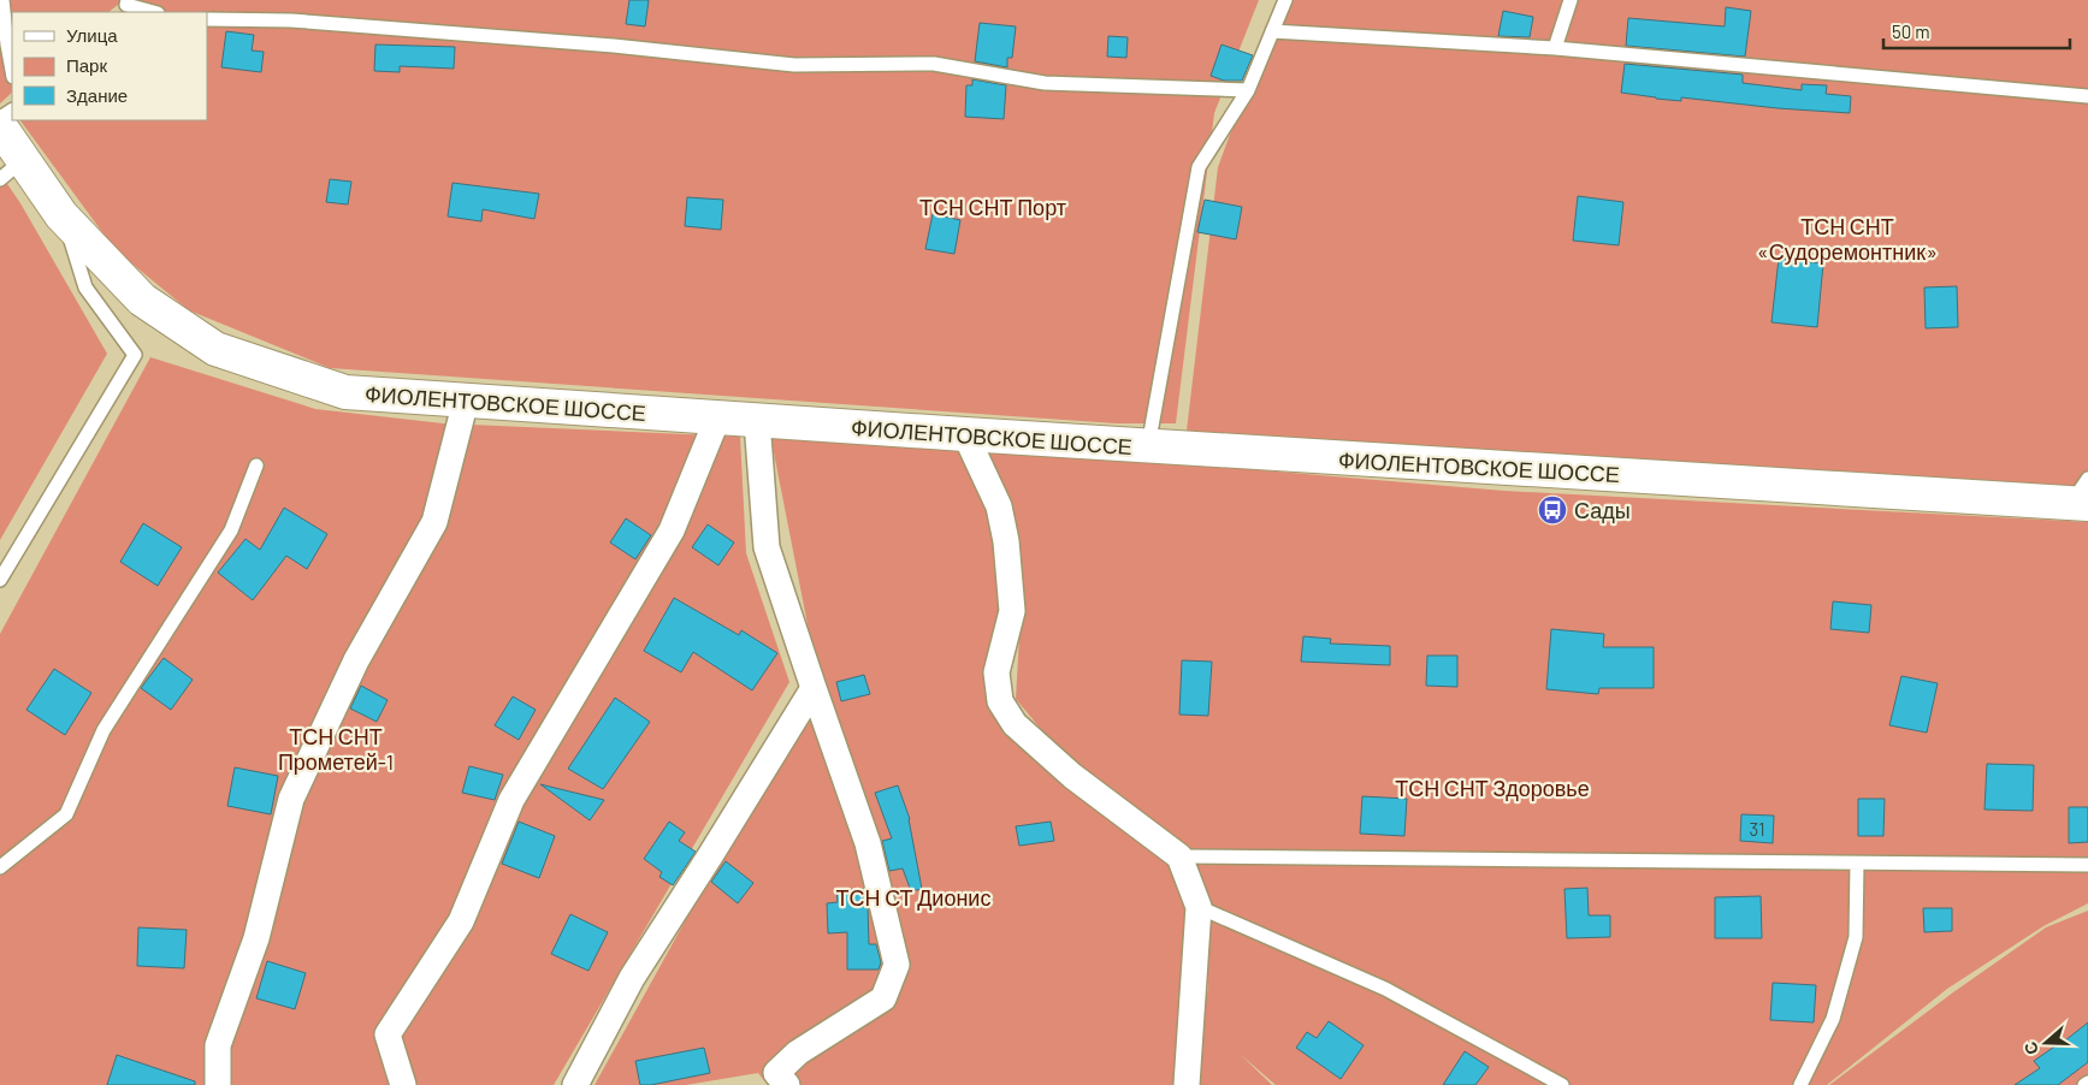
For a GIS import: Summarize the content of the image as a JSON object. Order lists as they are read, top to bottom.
{
  "streets": {
    "main road": ["ФИОЛЕНТОВСКОЕ ШОССЕ"]
  },
  "parks": [
    "ТСН СНТ Порт",
    "ТСН СНТ «Судоремонтник»",
    "ТСН СНТ Прометей-1",
    "ТСН СНТ Здоровье",
    "ТСН СТ Дионис"
  ],
  "places": {
    "bus stop": ["Сады"]
  },
  "house_numbers": ["31"],
  "legend": ["Улица", "Парк", "Здание"],
  "scale_bar": "50 m",
  "north": "left"
}
